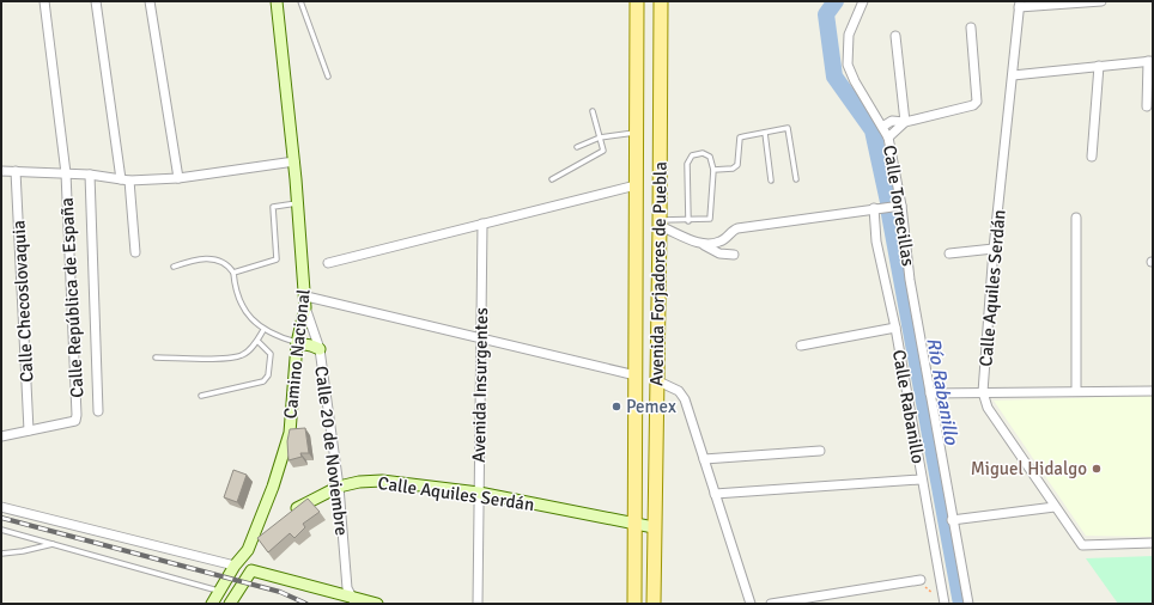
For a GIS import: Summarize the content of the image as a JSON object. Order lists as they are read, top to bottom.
{
  "streets": {
    "main road": ["Avenida Forjadores de Puebla", "Calle Aquiles Serdán", "Camino Nacional"],
    "street": [
      "Calle Torrecillas",
      "Calle República de España",
      "Calle Checoslovaquia",
      "Avenida Insurgentes",
      "Calle Rabanillo",
      "Calle 20 de Noviembre"
    ]
  },
  "crossings": [
    ["Avenida Forjadores de Puebla", "Calle Aquiles Serdán"],
    ["Calle Aquiles Serdán", "Avenida Insurgentes"],
    ["Calle Aquiles Serdán", "Calle 20 de Noviembre"],
    ["Calle República de España", "Calle Checoslovaquia"],
    ["Camino Nacional", "Calle 20 de Noviembre"]
  ],
  "water": ["Río Rabanillo"],
  "places": ["Pemex", "Miguel Hidalgo"]
}
